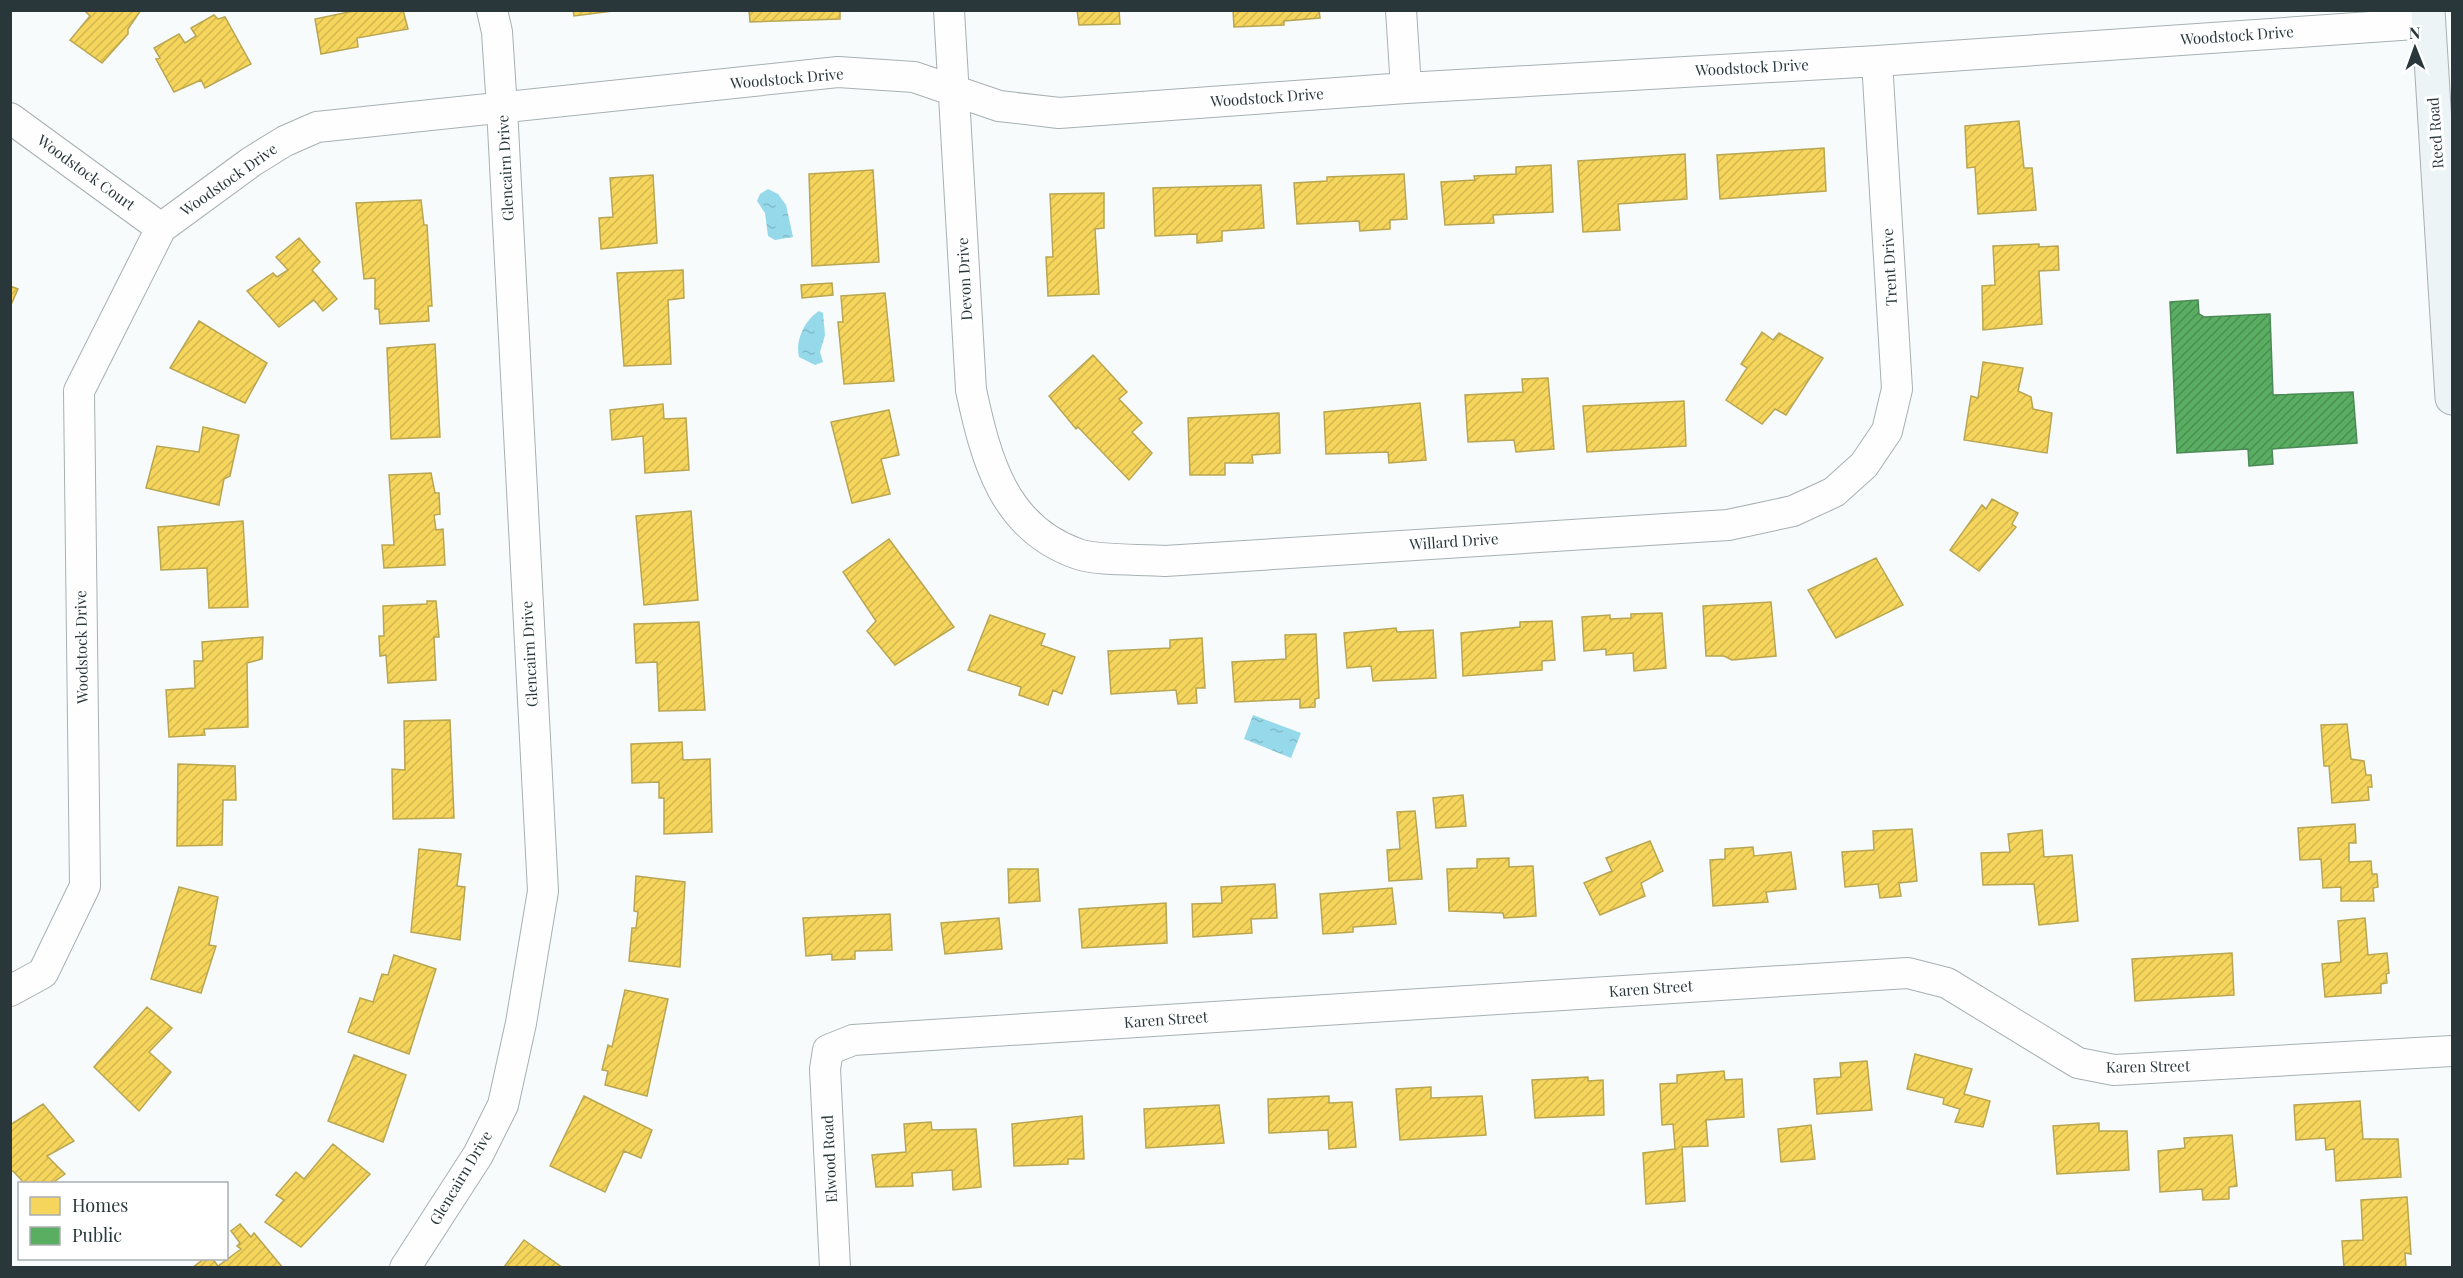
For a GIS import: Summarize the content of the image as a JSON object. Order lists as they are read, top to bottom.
{
  "streets": {
    "main road": ["Reed Road"],
    "street": [
      "Woodstock Drive",
      "Glencairn Drive",
      "Woodstock Court",
      "Trent Drive",
      "Devon Drive",
      "Willard Drive",
      "Karen Street",
      "Elwood Road"
    ]
  },
  "crossings": [
    ["Woodstock Drive", "Reed Road"],
    ["Woodstock Drive", "Glencairn Drive"],
    ["Woodstock Drive", "Woodstock Court"],
    ["Woodstock Drive", "Trent Drive"],
    ["Woodstock Drive", "Devon Drive"],
    ["Trent Drive", "Willard Drive"],
    ["Devon Drive", "Willard Drive"],
    ["Karen Street", "Elwood Road"]
  ],
  "legend": ["Homes", "Public"],
  "north": "top"
}
